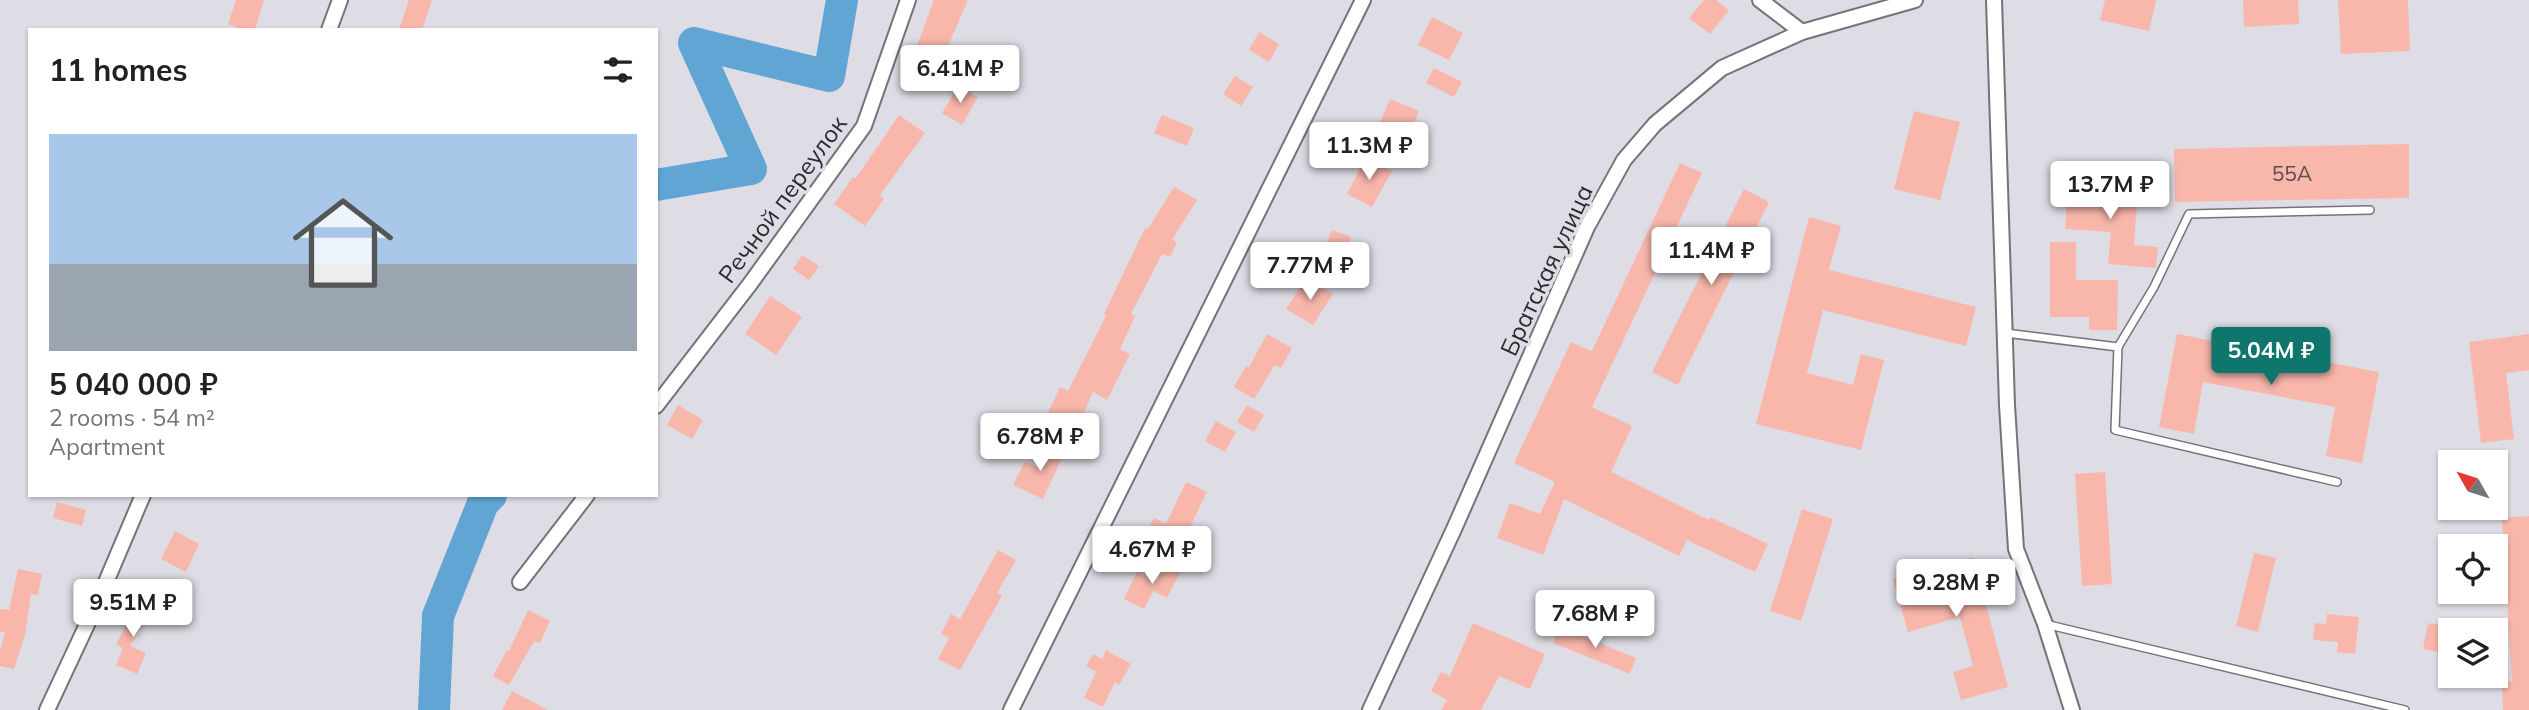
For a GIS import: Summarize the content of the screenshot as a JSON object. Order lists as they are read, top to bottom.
{
  "streets": {
    "street": ["Речной переулок", "Братская улица"]
  },
  "house_numbers": ["55А"],
  "north": "top left",
  "page": {
    "heading": "11 homes",
    "price": [
      "6.41M ₽",
      "11.3M ₽",
      "13.7M ₽",
      "11.4M ₽",
      "7.77M ₽",
      "5.04M ₽",
      "6.78M ₽",
      "4.67M ₽",
      "9.28M ₽",
      "9.51M ₽",
      "7.68M ₽"
    ],
    "list": [
      {
        "name": "5 040 000 ₽",
        "note": "2 rooms · 54 m² · Apartment"
      }
    ]
  }
}
